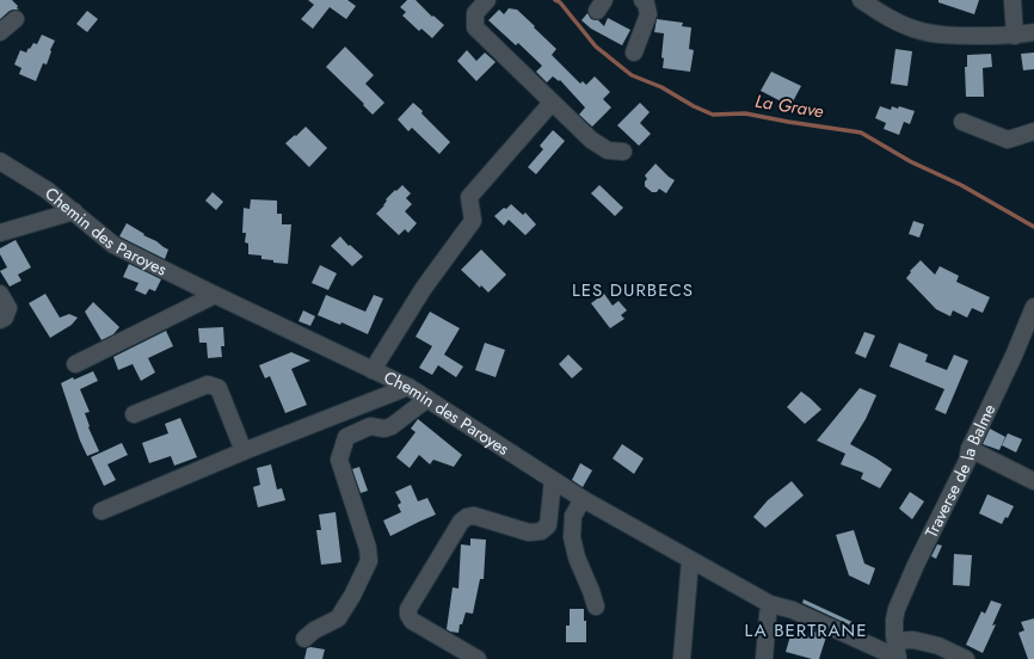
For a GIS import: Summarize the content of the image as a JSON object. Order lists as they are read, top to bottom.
{
  "streets": {
    "street": ["Chemin des Paroyes", "Traverse de la Balme"]
  },
  "crossings": [
    ["Chemin des Paroyes", "Traverse de la Balme"]
  ],
  "districts": ["LES DURBECS", "LA BERTRANE"],
  "water": ["La Grave"]
}
